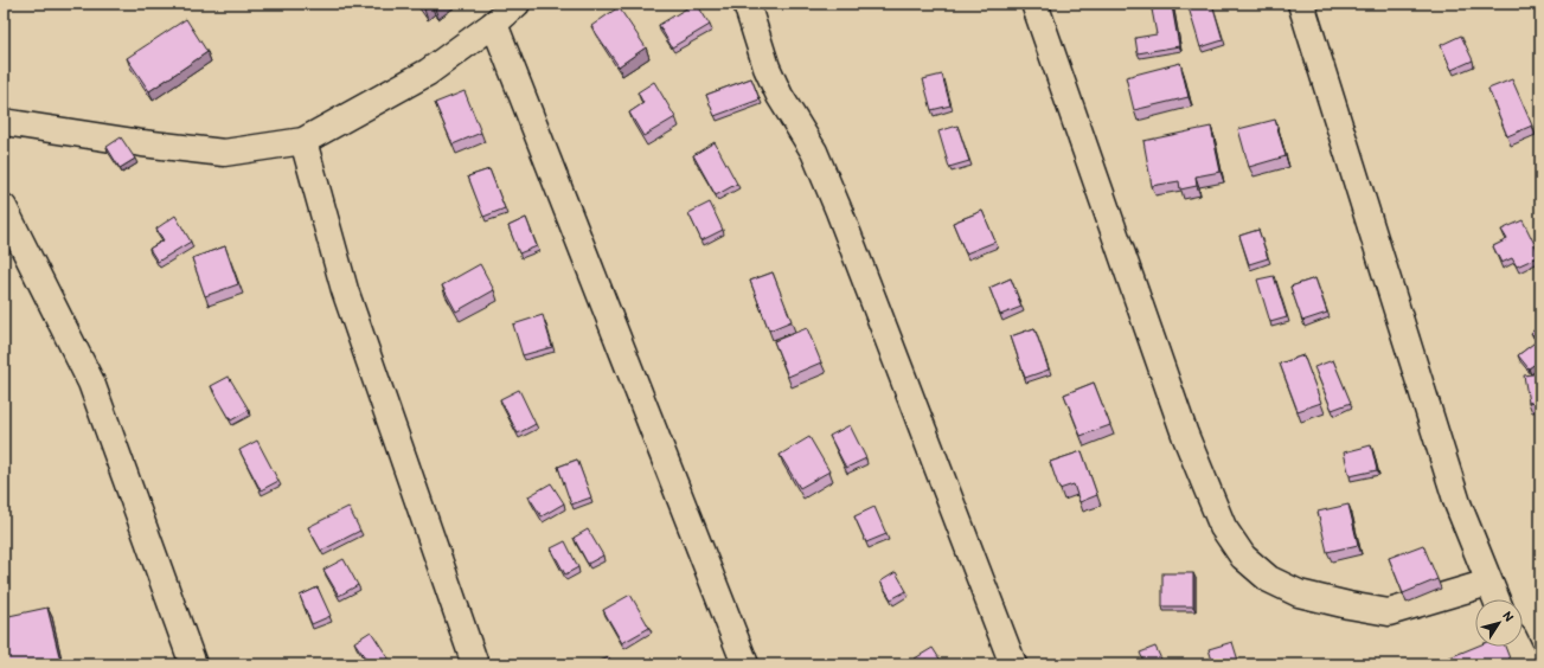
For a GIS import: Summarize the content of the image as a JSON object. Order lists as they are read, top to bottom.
{
  "north": "top right"
}
